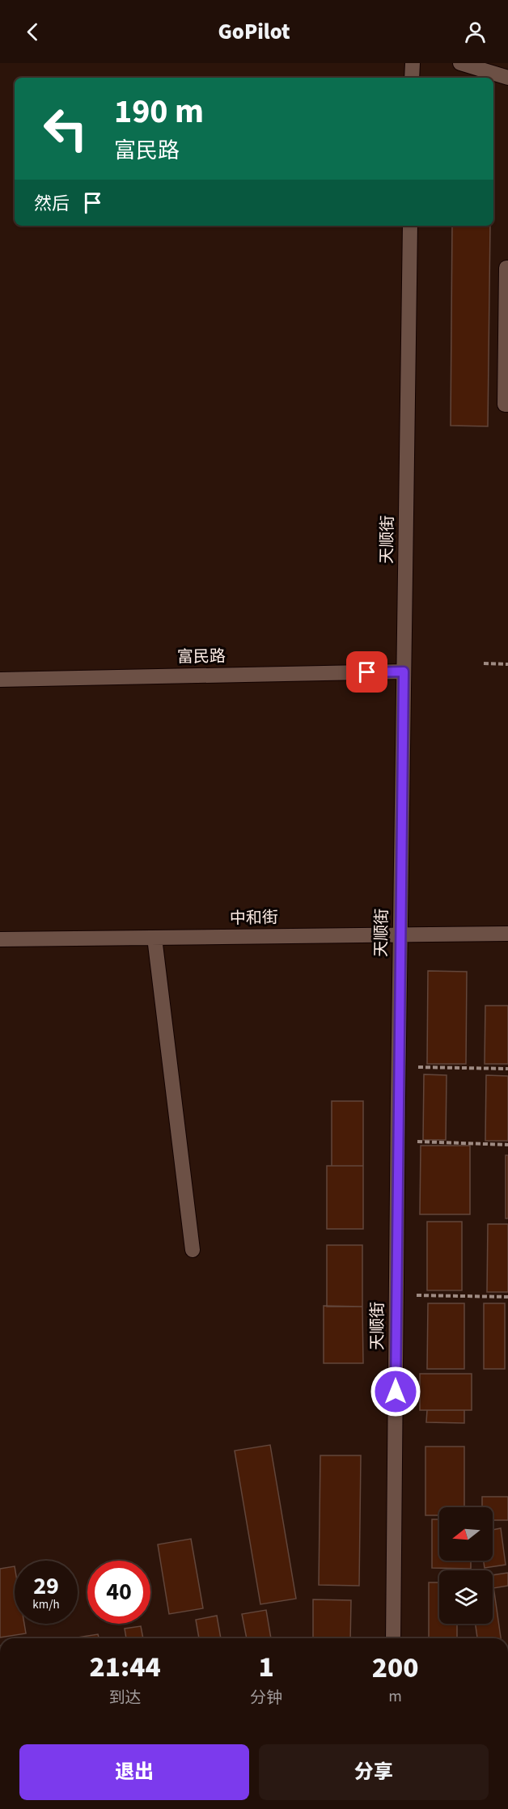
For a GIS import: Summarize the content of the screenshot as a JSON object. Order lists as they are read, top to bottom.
{
  "streets": {
    "street": ["天顺街", "富民路", "中和街"]
  },
  "crossings": [
    ["天顺街", "富民路"],
    ["天顺街", "中和街"]
  ],
  "north": "left",
  "page": {
    "header": "GoPilot",
    "turn": ["190 m", "富民路"],
    "then": "然后",
    "speed": "29 km/h",
    "limit": "40",
    "eta": [
      "21:44",
      "到达",
      "1",
      "分钟",
      "200",
      "m"
    ],
    "buttons": ["退出", "分享"]
  }
}
